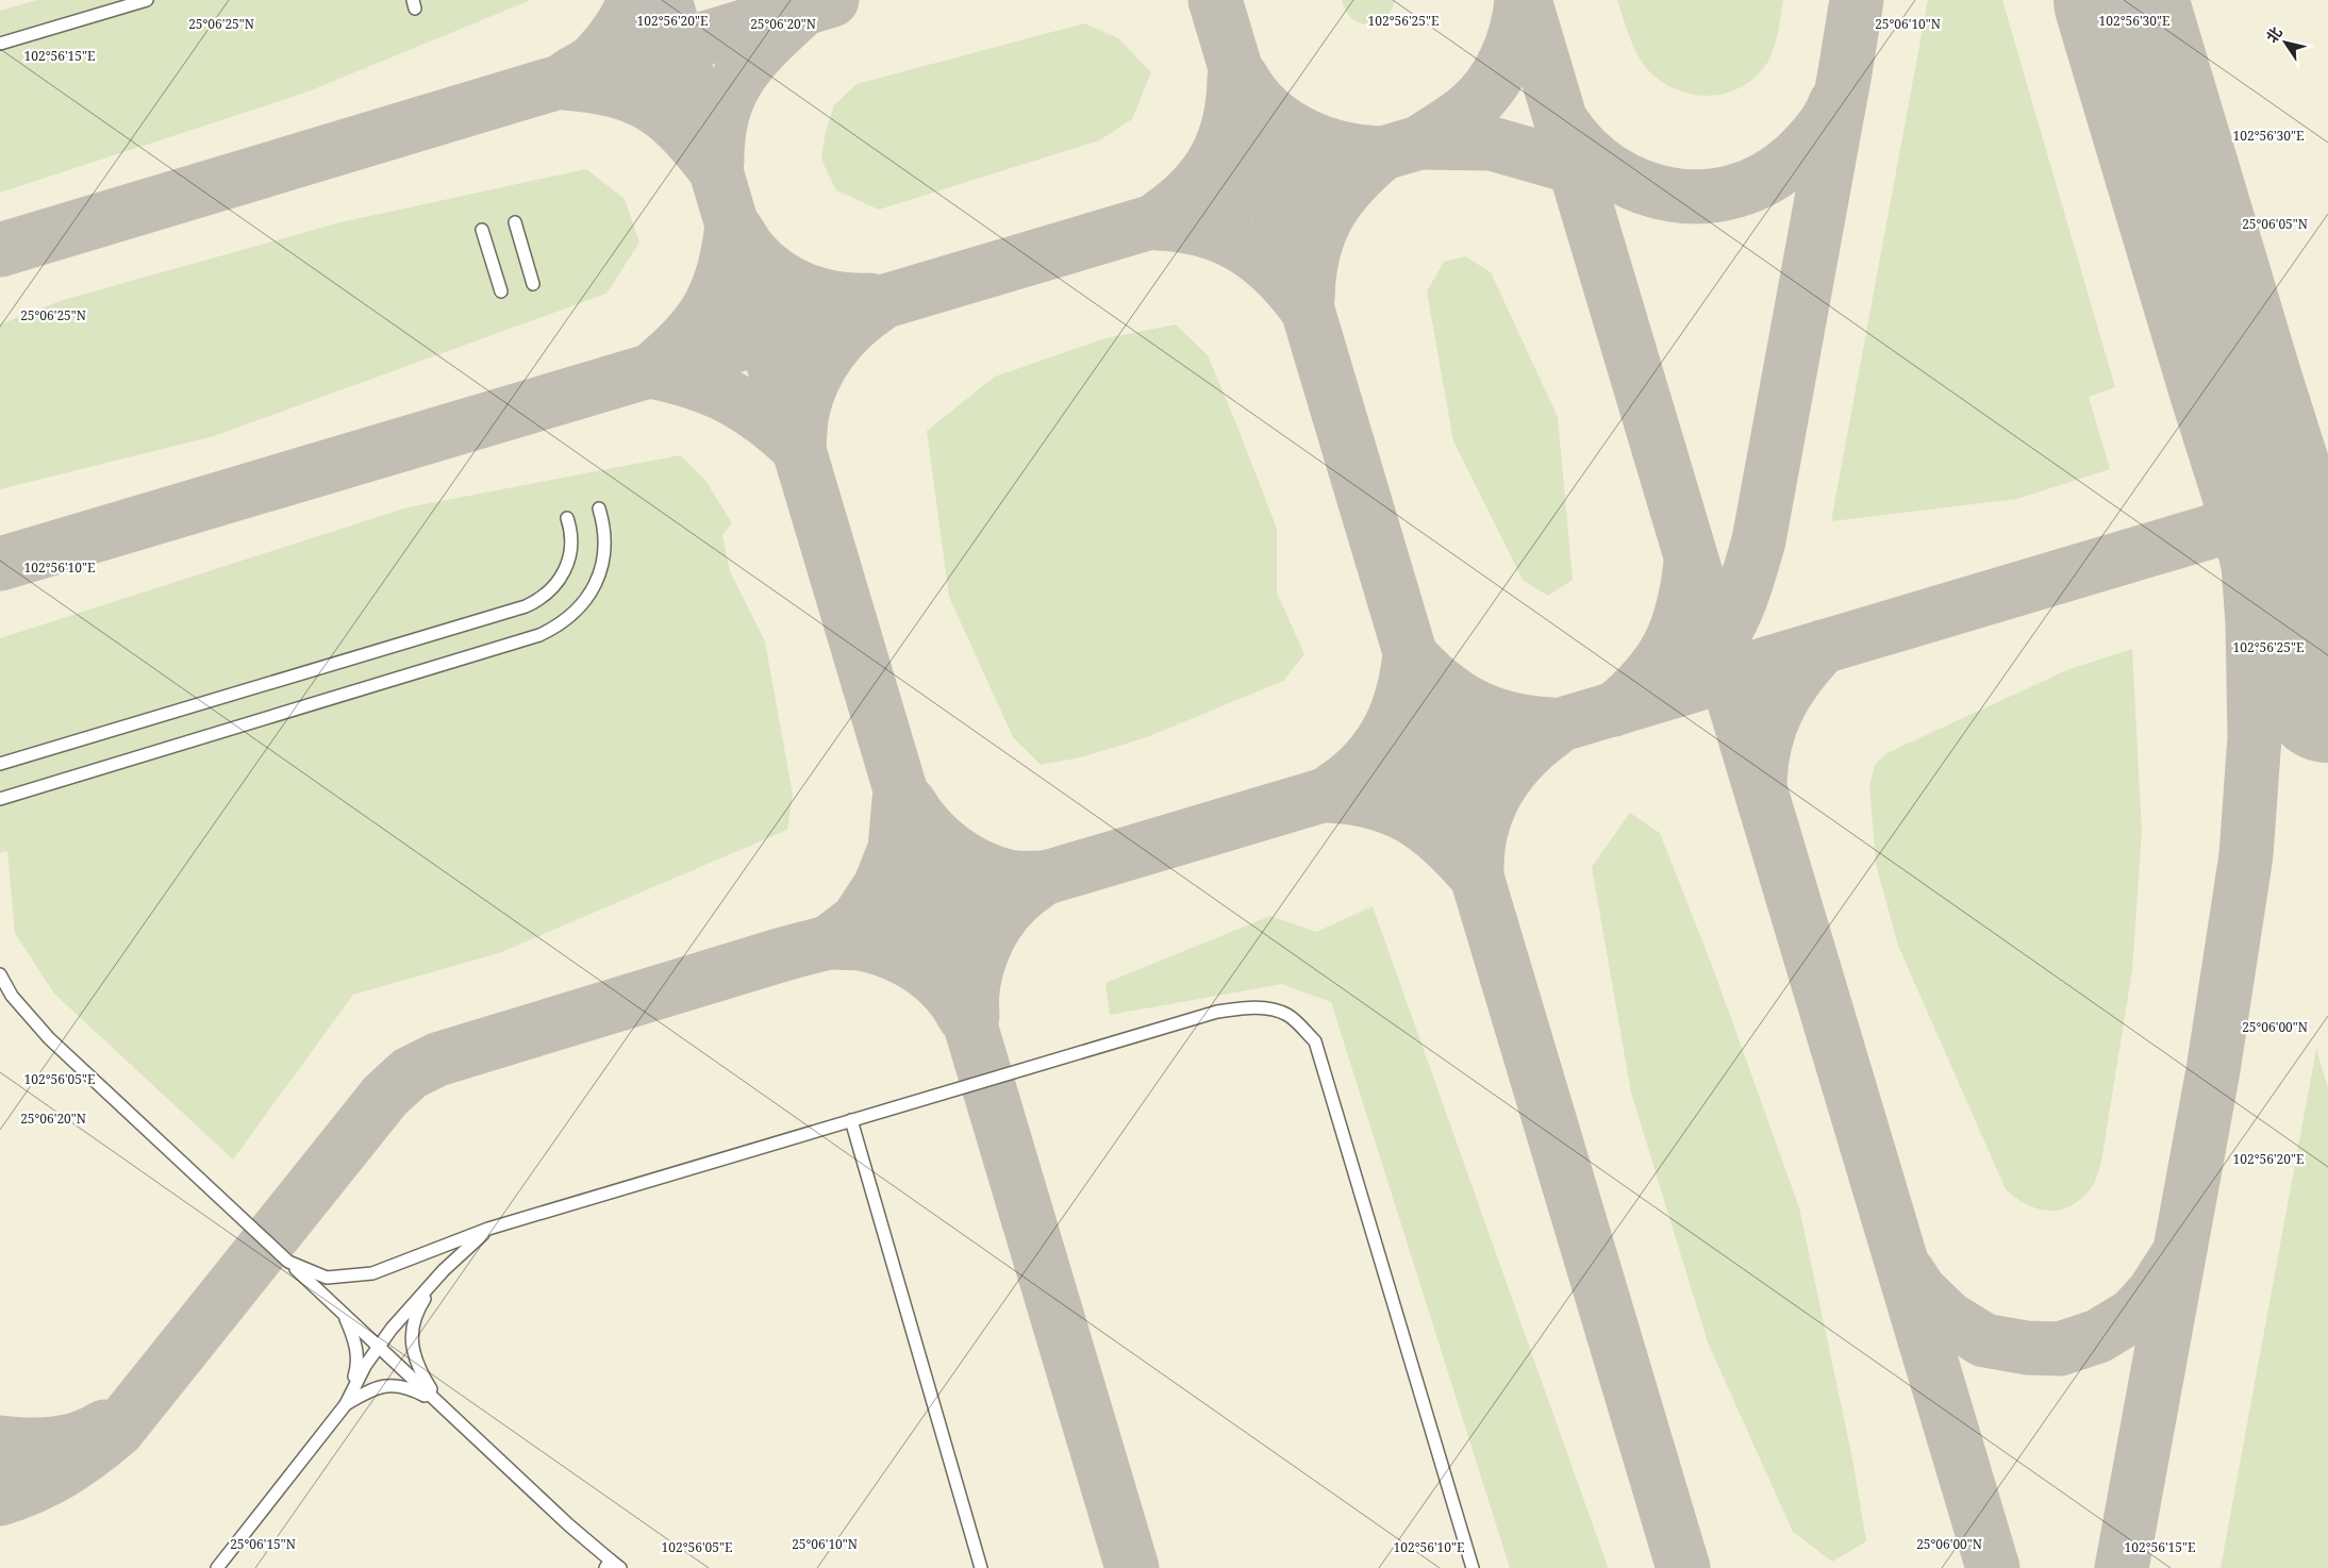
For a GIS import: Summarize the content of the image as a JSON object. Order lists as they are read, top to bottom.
{
  "north": "top left",
  "coordinates": [
    "102°56'20\"E",
    "102°56'25\"E",
    "102°56'30\"E",
    "25°06'25\"N",
    "25°06'20\"N",
    "25°06'10\"N",
    "102°56'15\"E",
    "25°06'05\"N",
    "102°56'10\"E",
    "25°06'00\"N",
    "102°56'05\"E",
    "25°06'15\"N"
  ]
}
